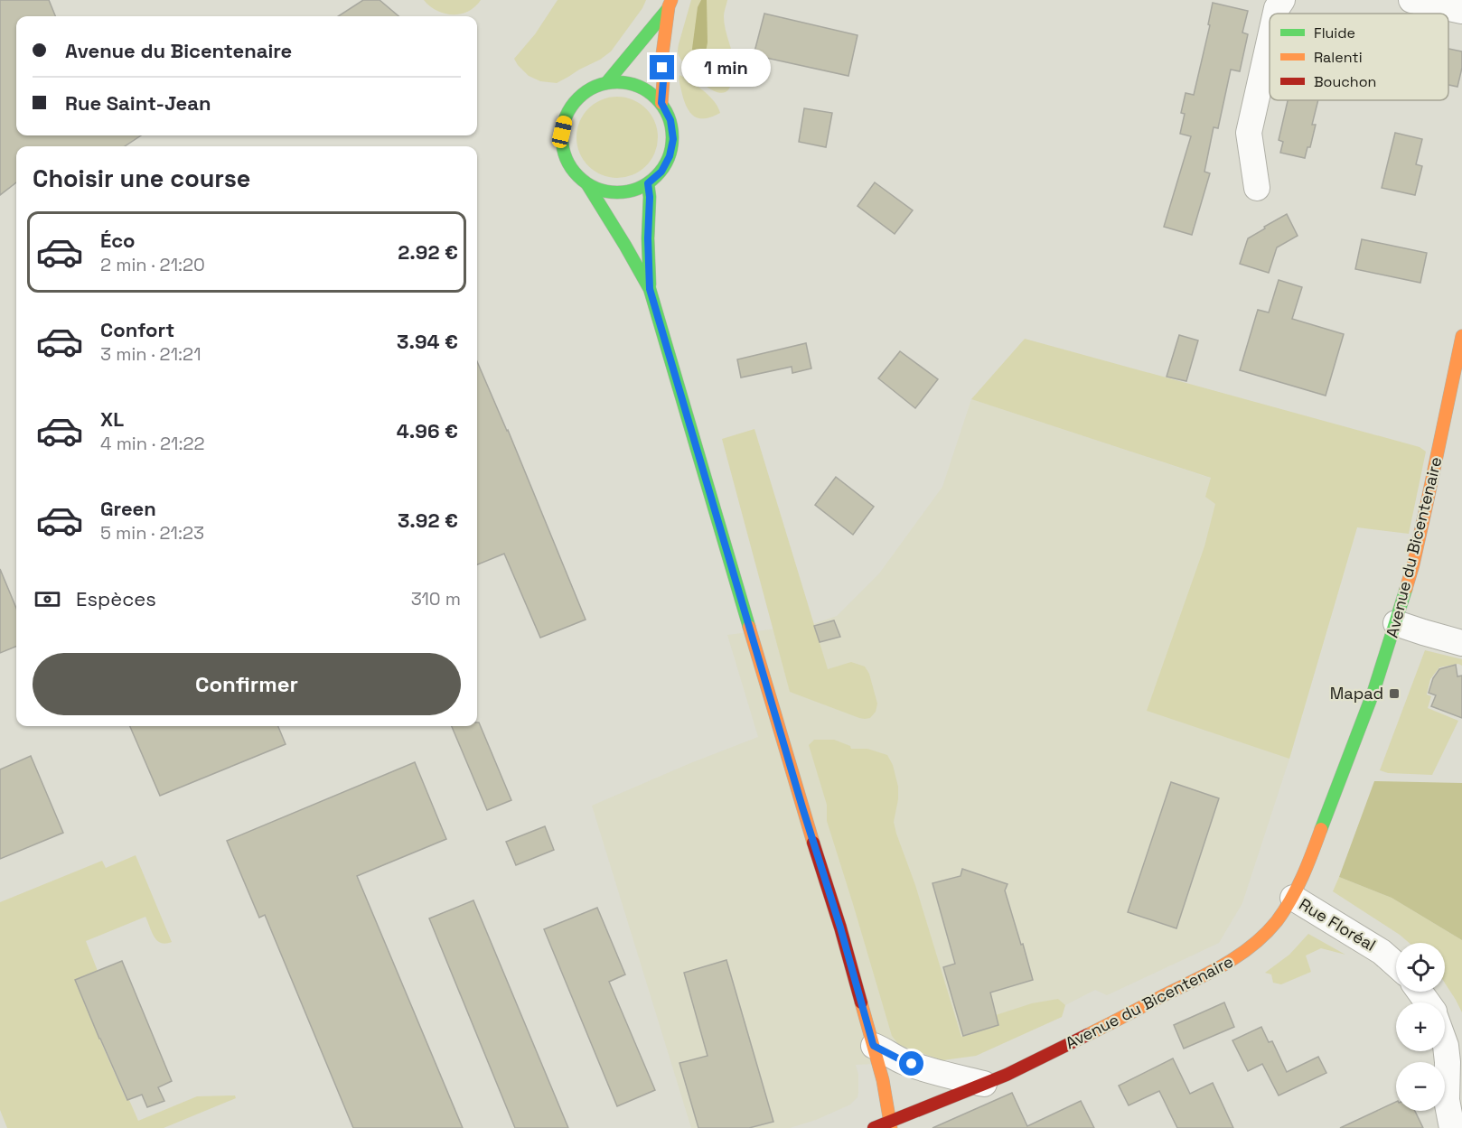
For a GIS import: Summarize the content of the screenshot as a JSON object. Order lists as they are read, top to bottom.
{
  "streets": {
    "street": ["Avenue du Bicentenaire", "Rue Floréal"]
  },
  "crossings": [
    ["Avenue du Bicentenaire", "Rue Floréal"]
  ],
  "places": {
    "transit": ["Mapad"]
  },
  "legend": ["Fluide", "Ralenti", "Bouchon"],
  "page": {
    "banner": ["Avenue du Bicentenaire", "Rue Saint-Jean"],
    "bubble": "1 min",
    "heading": "Choisir une course",
    "list": [
      {
        "name": "Éco",
        "note": "2 min · 21:20",
        "value": "2.92 €"
      },
      {
        "name": "Confort",
        "note": "3 min · 21:21",
        "value": "3.94 €"
      },
      {
        "name": "XL",
        "note": "4 min · 21:22",
        "value": "4.96 €"
      },
      {
        "name": "Green",
        "note": "5 min · 21:23",
        "value": "3.92 €"
      }
    ],
    "pay": ["Espèces", "310 m"],
    "buttons": "Confirmer",
    "map_buttons": ["+", "−"]
  }
}
